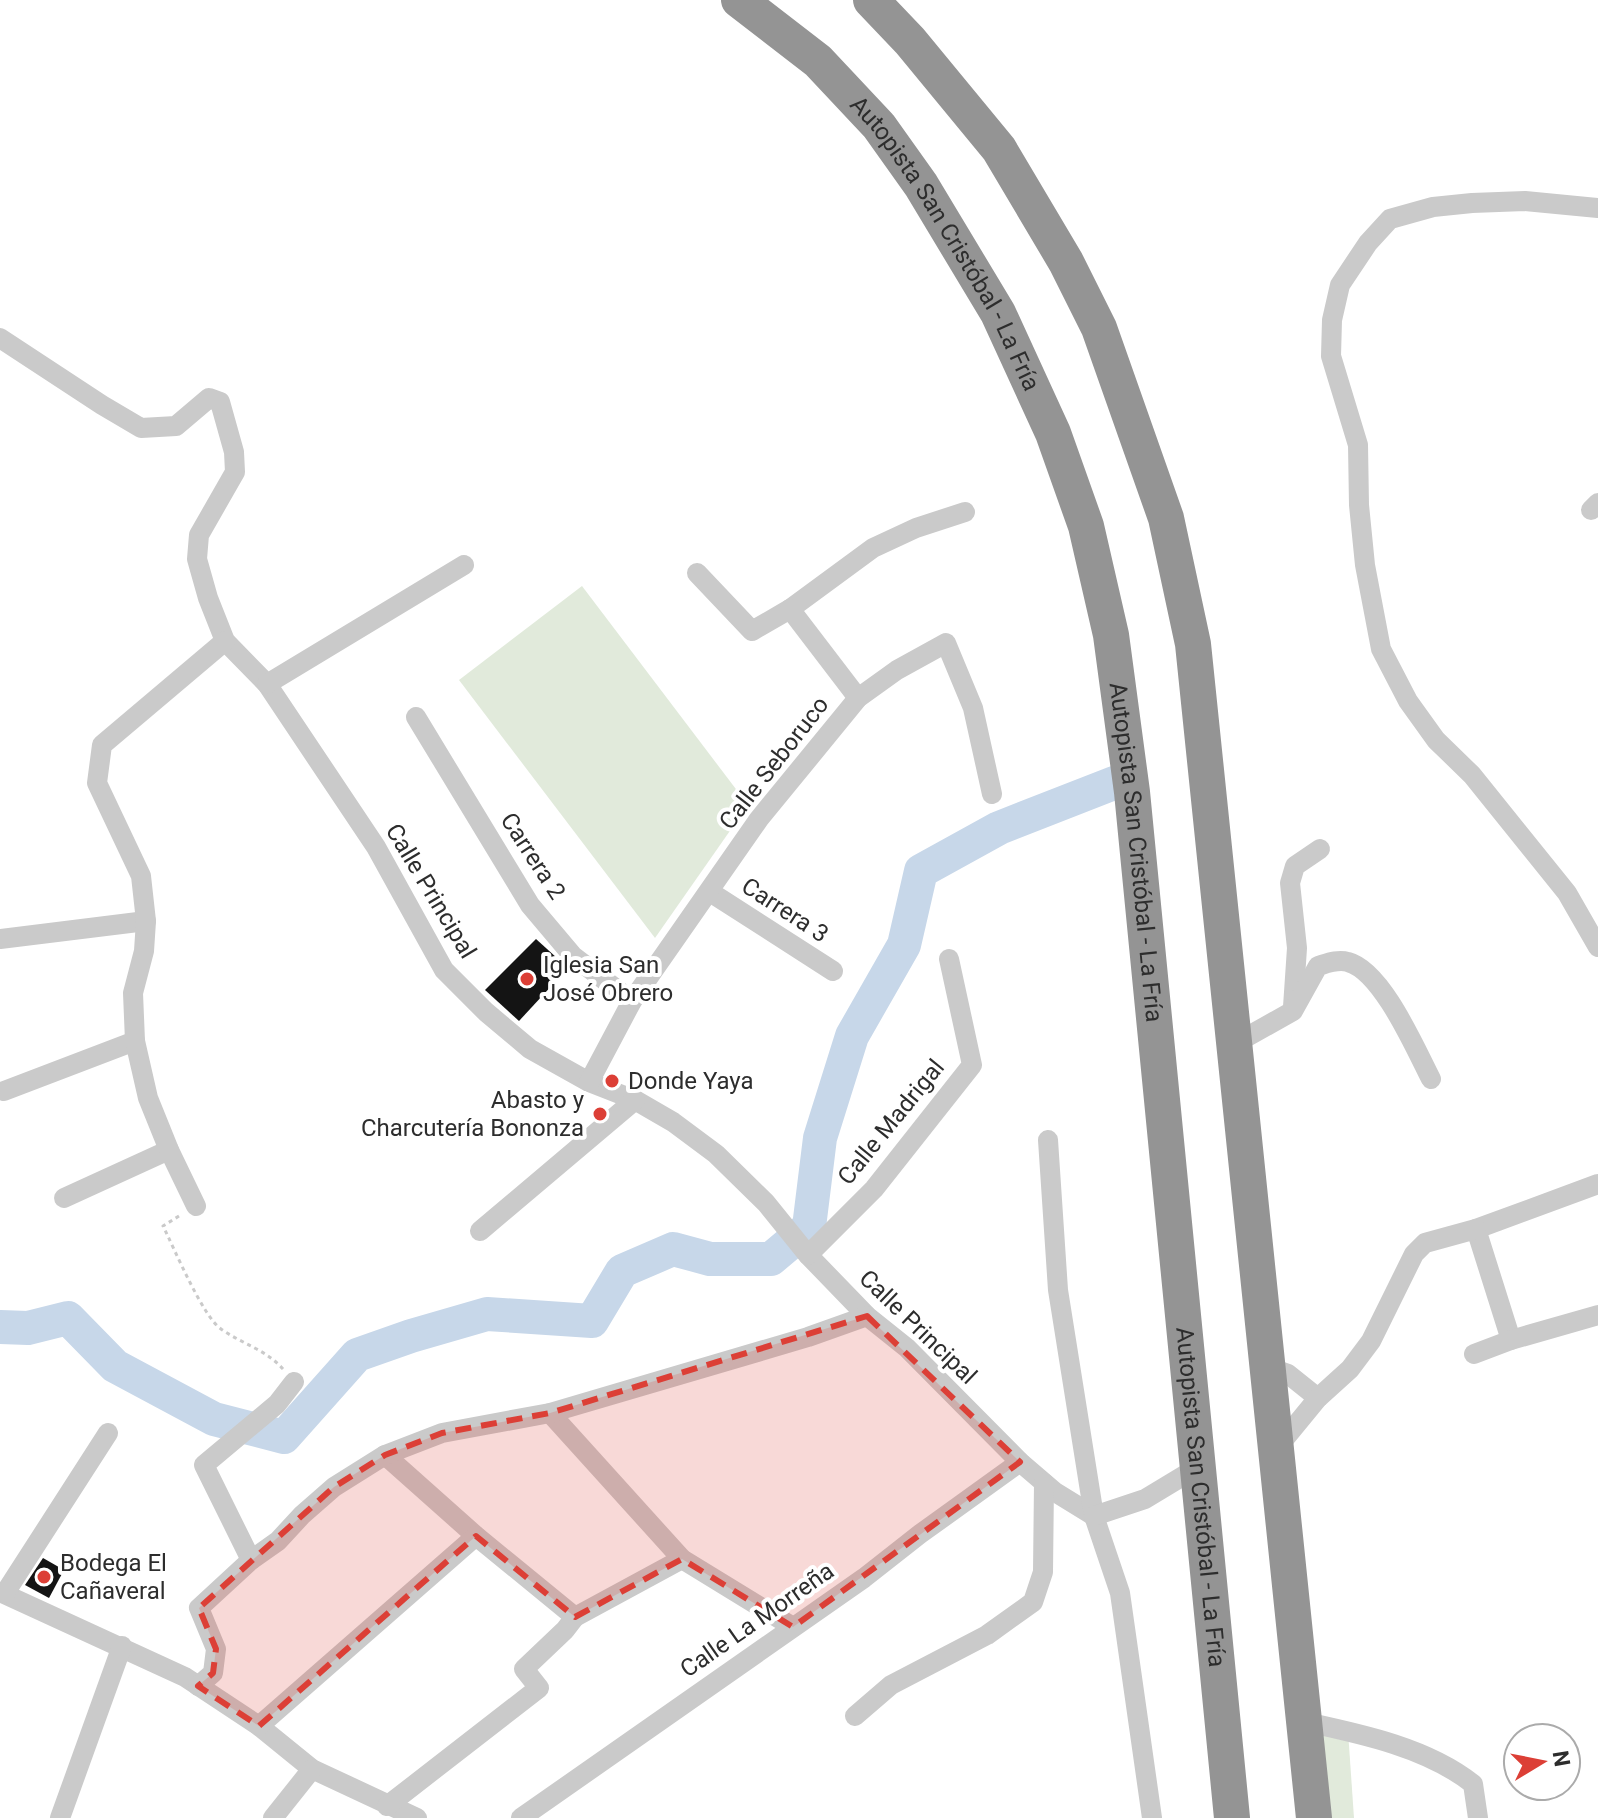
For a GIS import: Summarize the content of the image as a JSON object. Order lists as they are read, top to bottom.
{
  "streets": {
    "highway": ["Autopista San Cristóbal - La Fría"],
    "street": [
      "Calle Seboruco",
      "Carrera 2",
      "Calle Principal",
      "Carrera 3",
      "Calle Madrigal",
      "Calle La Morreña"
    ]
  },
  "crossings": [
    ["Calle Seboruco", "Carrera 2"],
    ["Calle Seboruco", "Calle Principal"],
    ["Calle Seboruco", "Carrera 3"],
    ["Calle Principal", "Calle Madrigal"],
    ["Calle Principal", "Calle La Morreña"]
  ],
  "places": [
    "Iglesia San José Obrero",
    "Donde Yaya",
    "Abasto y Charcutería Bononza",
    "Bodega El Cañaveral"
  ],
  "north": "right"
}
